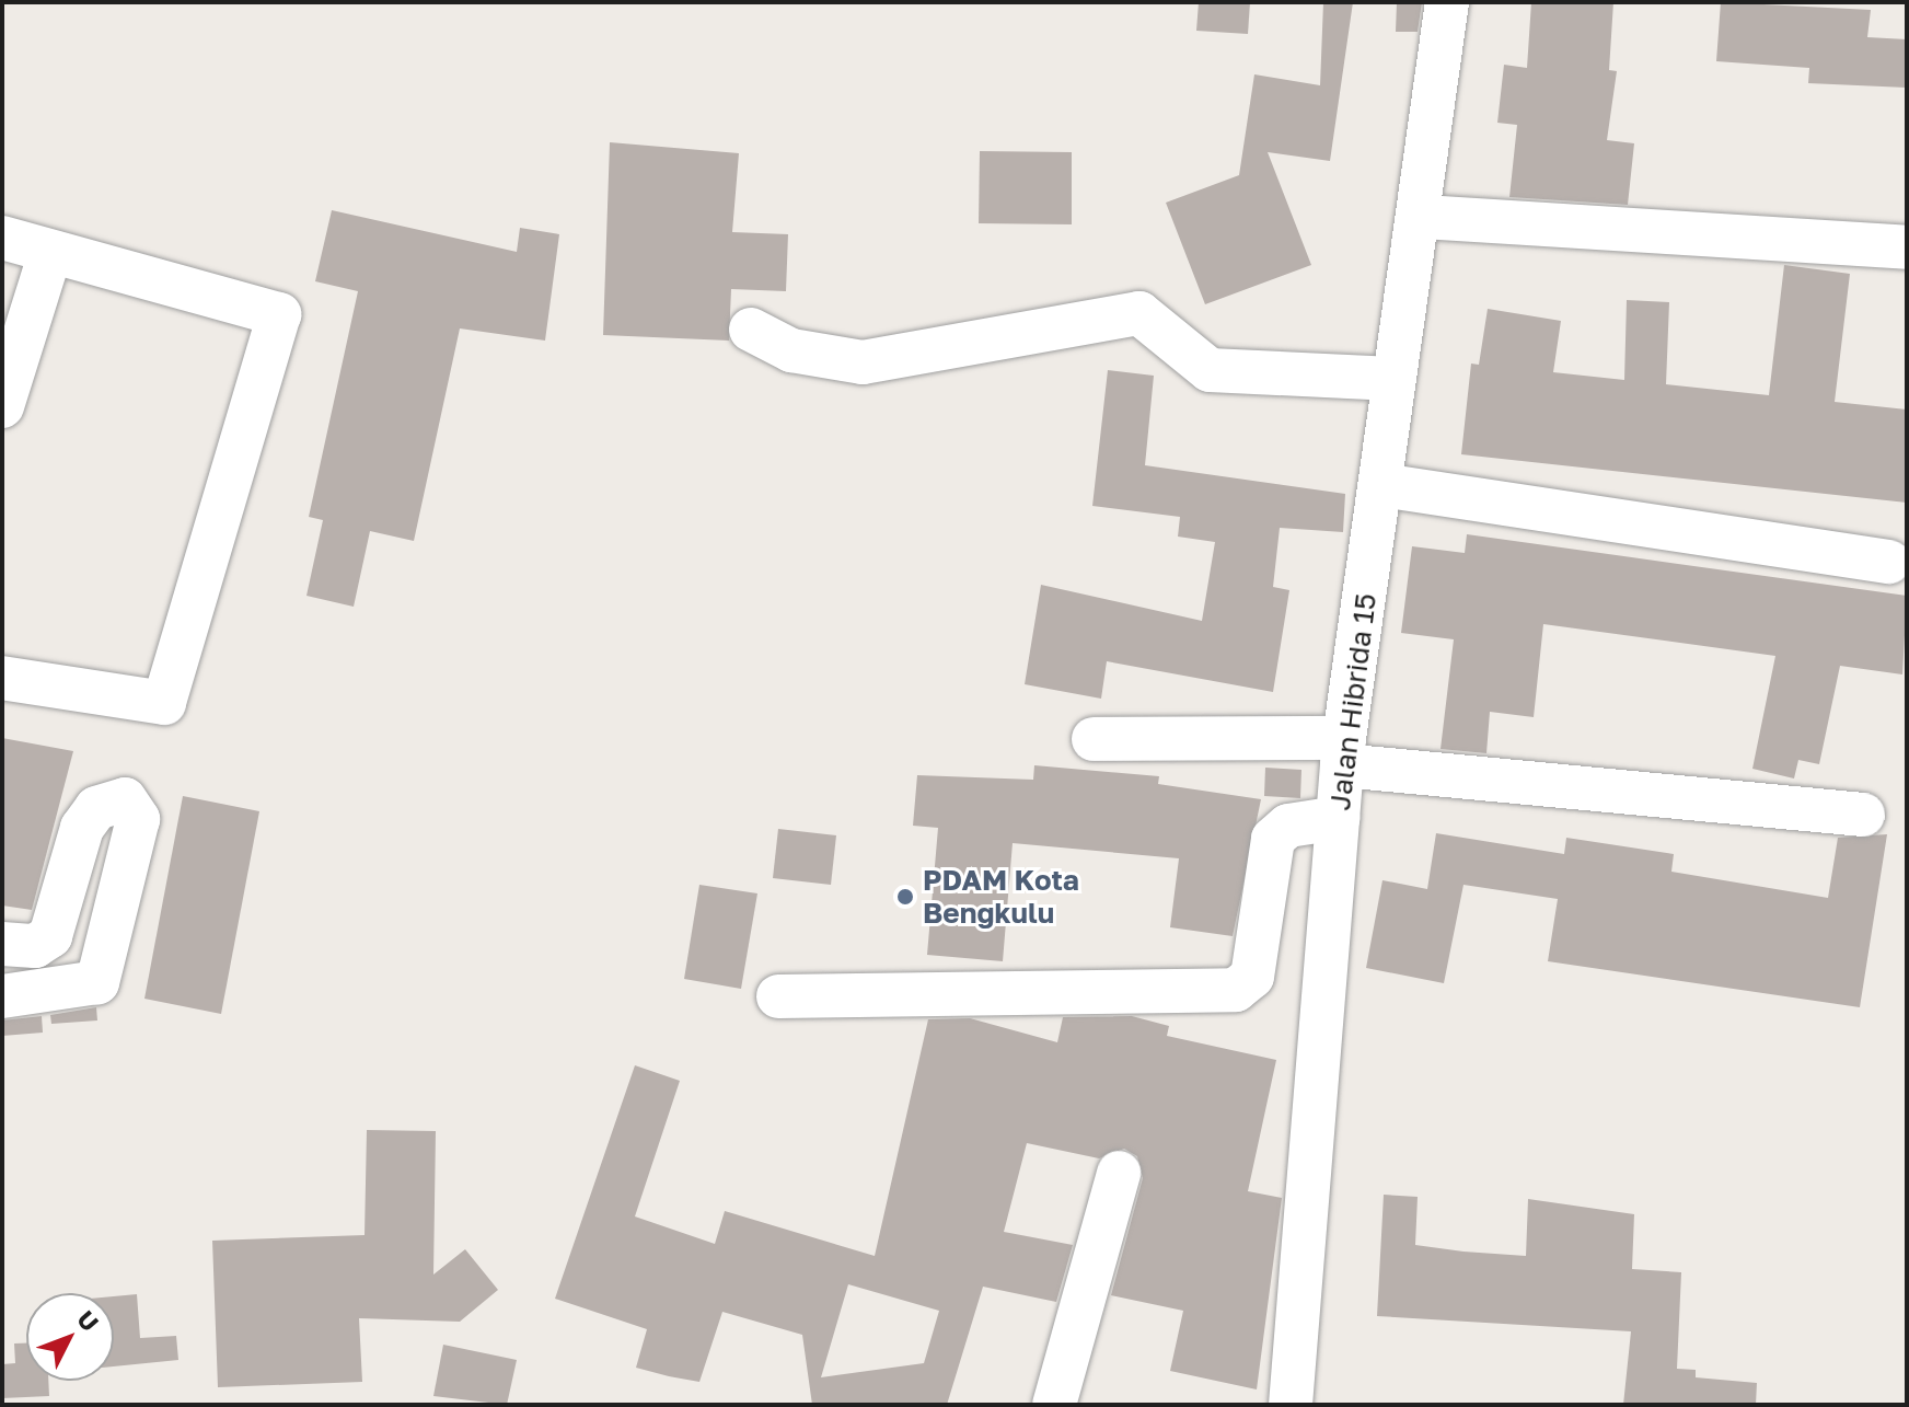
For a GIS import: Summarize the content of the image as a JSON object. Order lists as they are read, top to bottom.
{
  "streets": {
    "street": ["Jalan Hibrida 15"]
  },
  "places": ["PDAM Kota Bengkulu"],
  "north": "top right"
}
